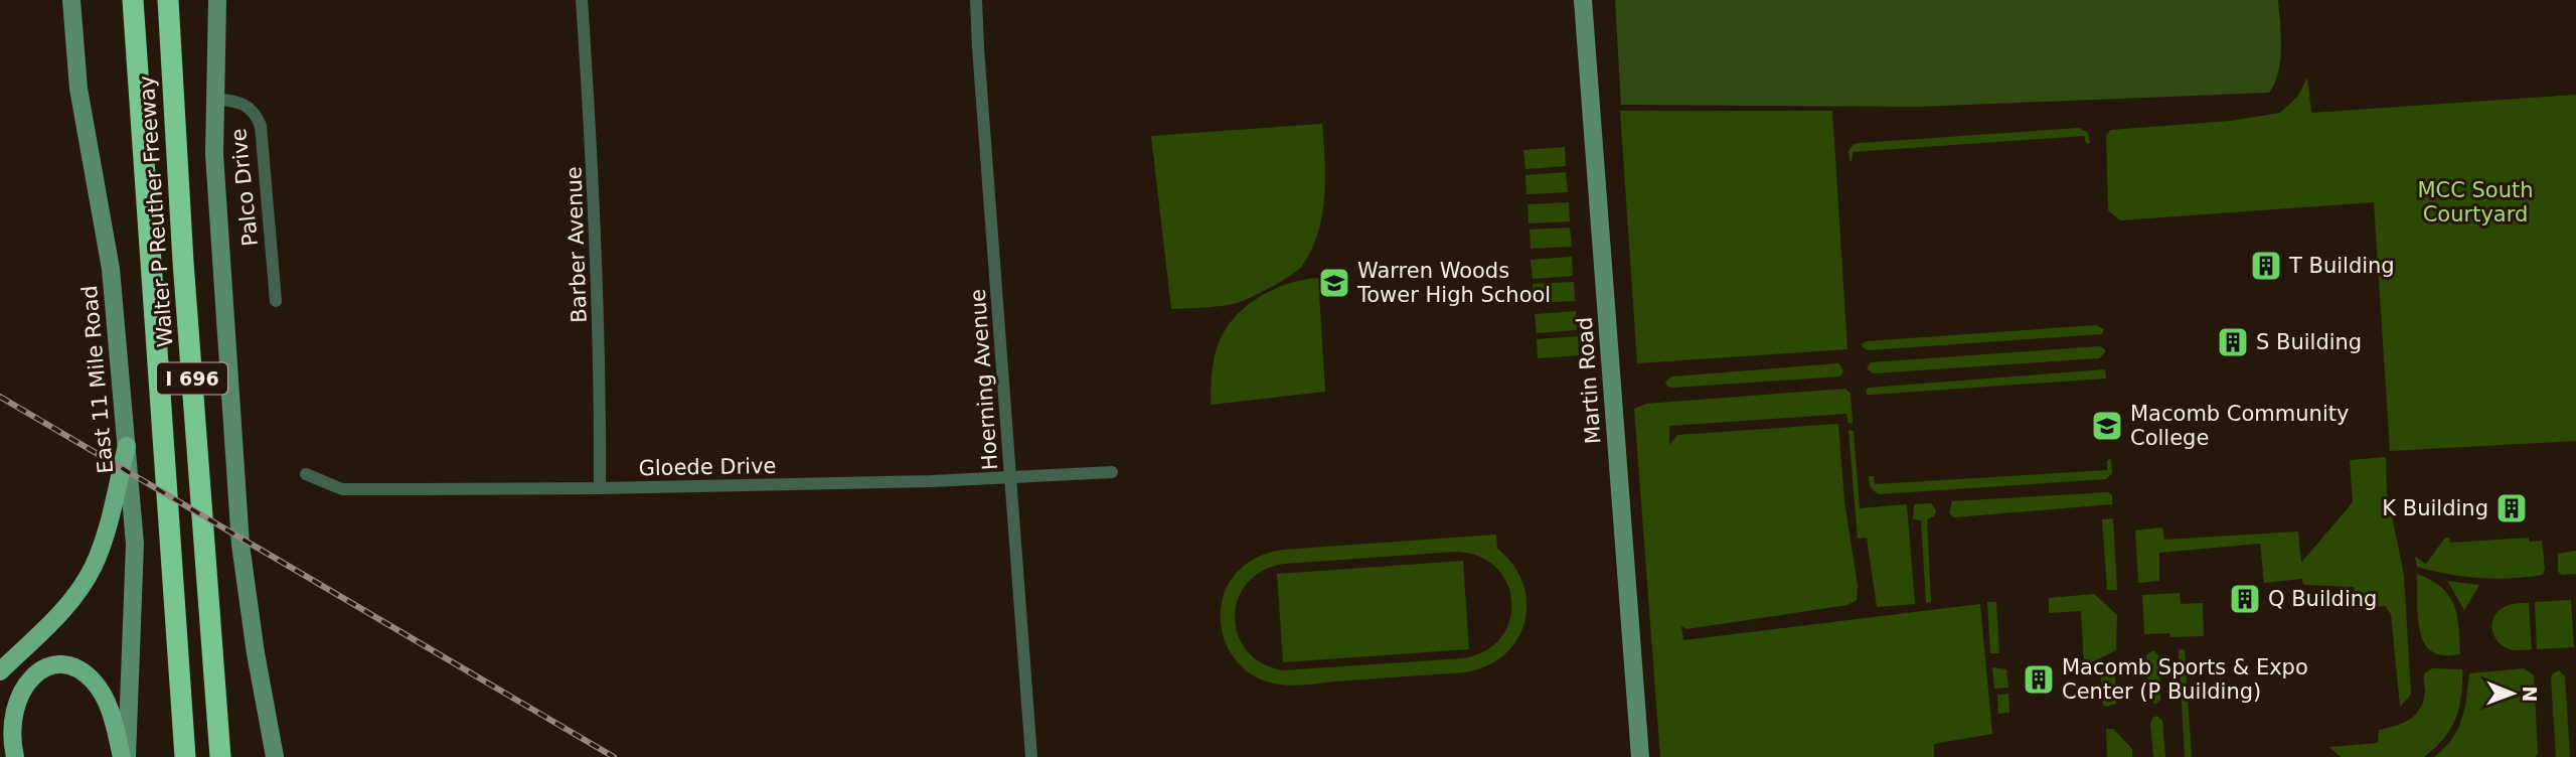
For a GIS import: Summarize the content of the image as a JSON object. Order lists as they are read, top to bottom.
{
  "streets": {
    "highway": ["Walter P Reuther Freeway", "I 696"],
    "main road": ["East 11 Mile Road", "Martin Road"],
    "street": [
      "Palco Drive",
      "Barber Avenue",
      "Hoerning Avenue",
      "Gloede Drive"
    ]
  },
  "crossings": [
    ["Barber Avenue", "Gloede Drive"],
    ["Hoerning Avenue", "Gloede Drive"]
  ],
  "parks": ["MCC South Courtyard"],
  "places": {
    "building": [
      "T Building",
      "S Building",
      "K Building",
      "Q Building",
      "Macomb Sports & Expo Center (P Building)"
    ],
    "school or university": ["Warren Woods Tower High School", "Macomb Community College"]
  },
  "north": "right"
}
